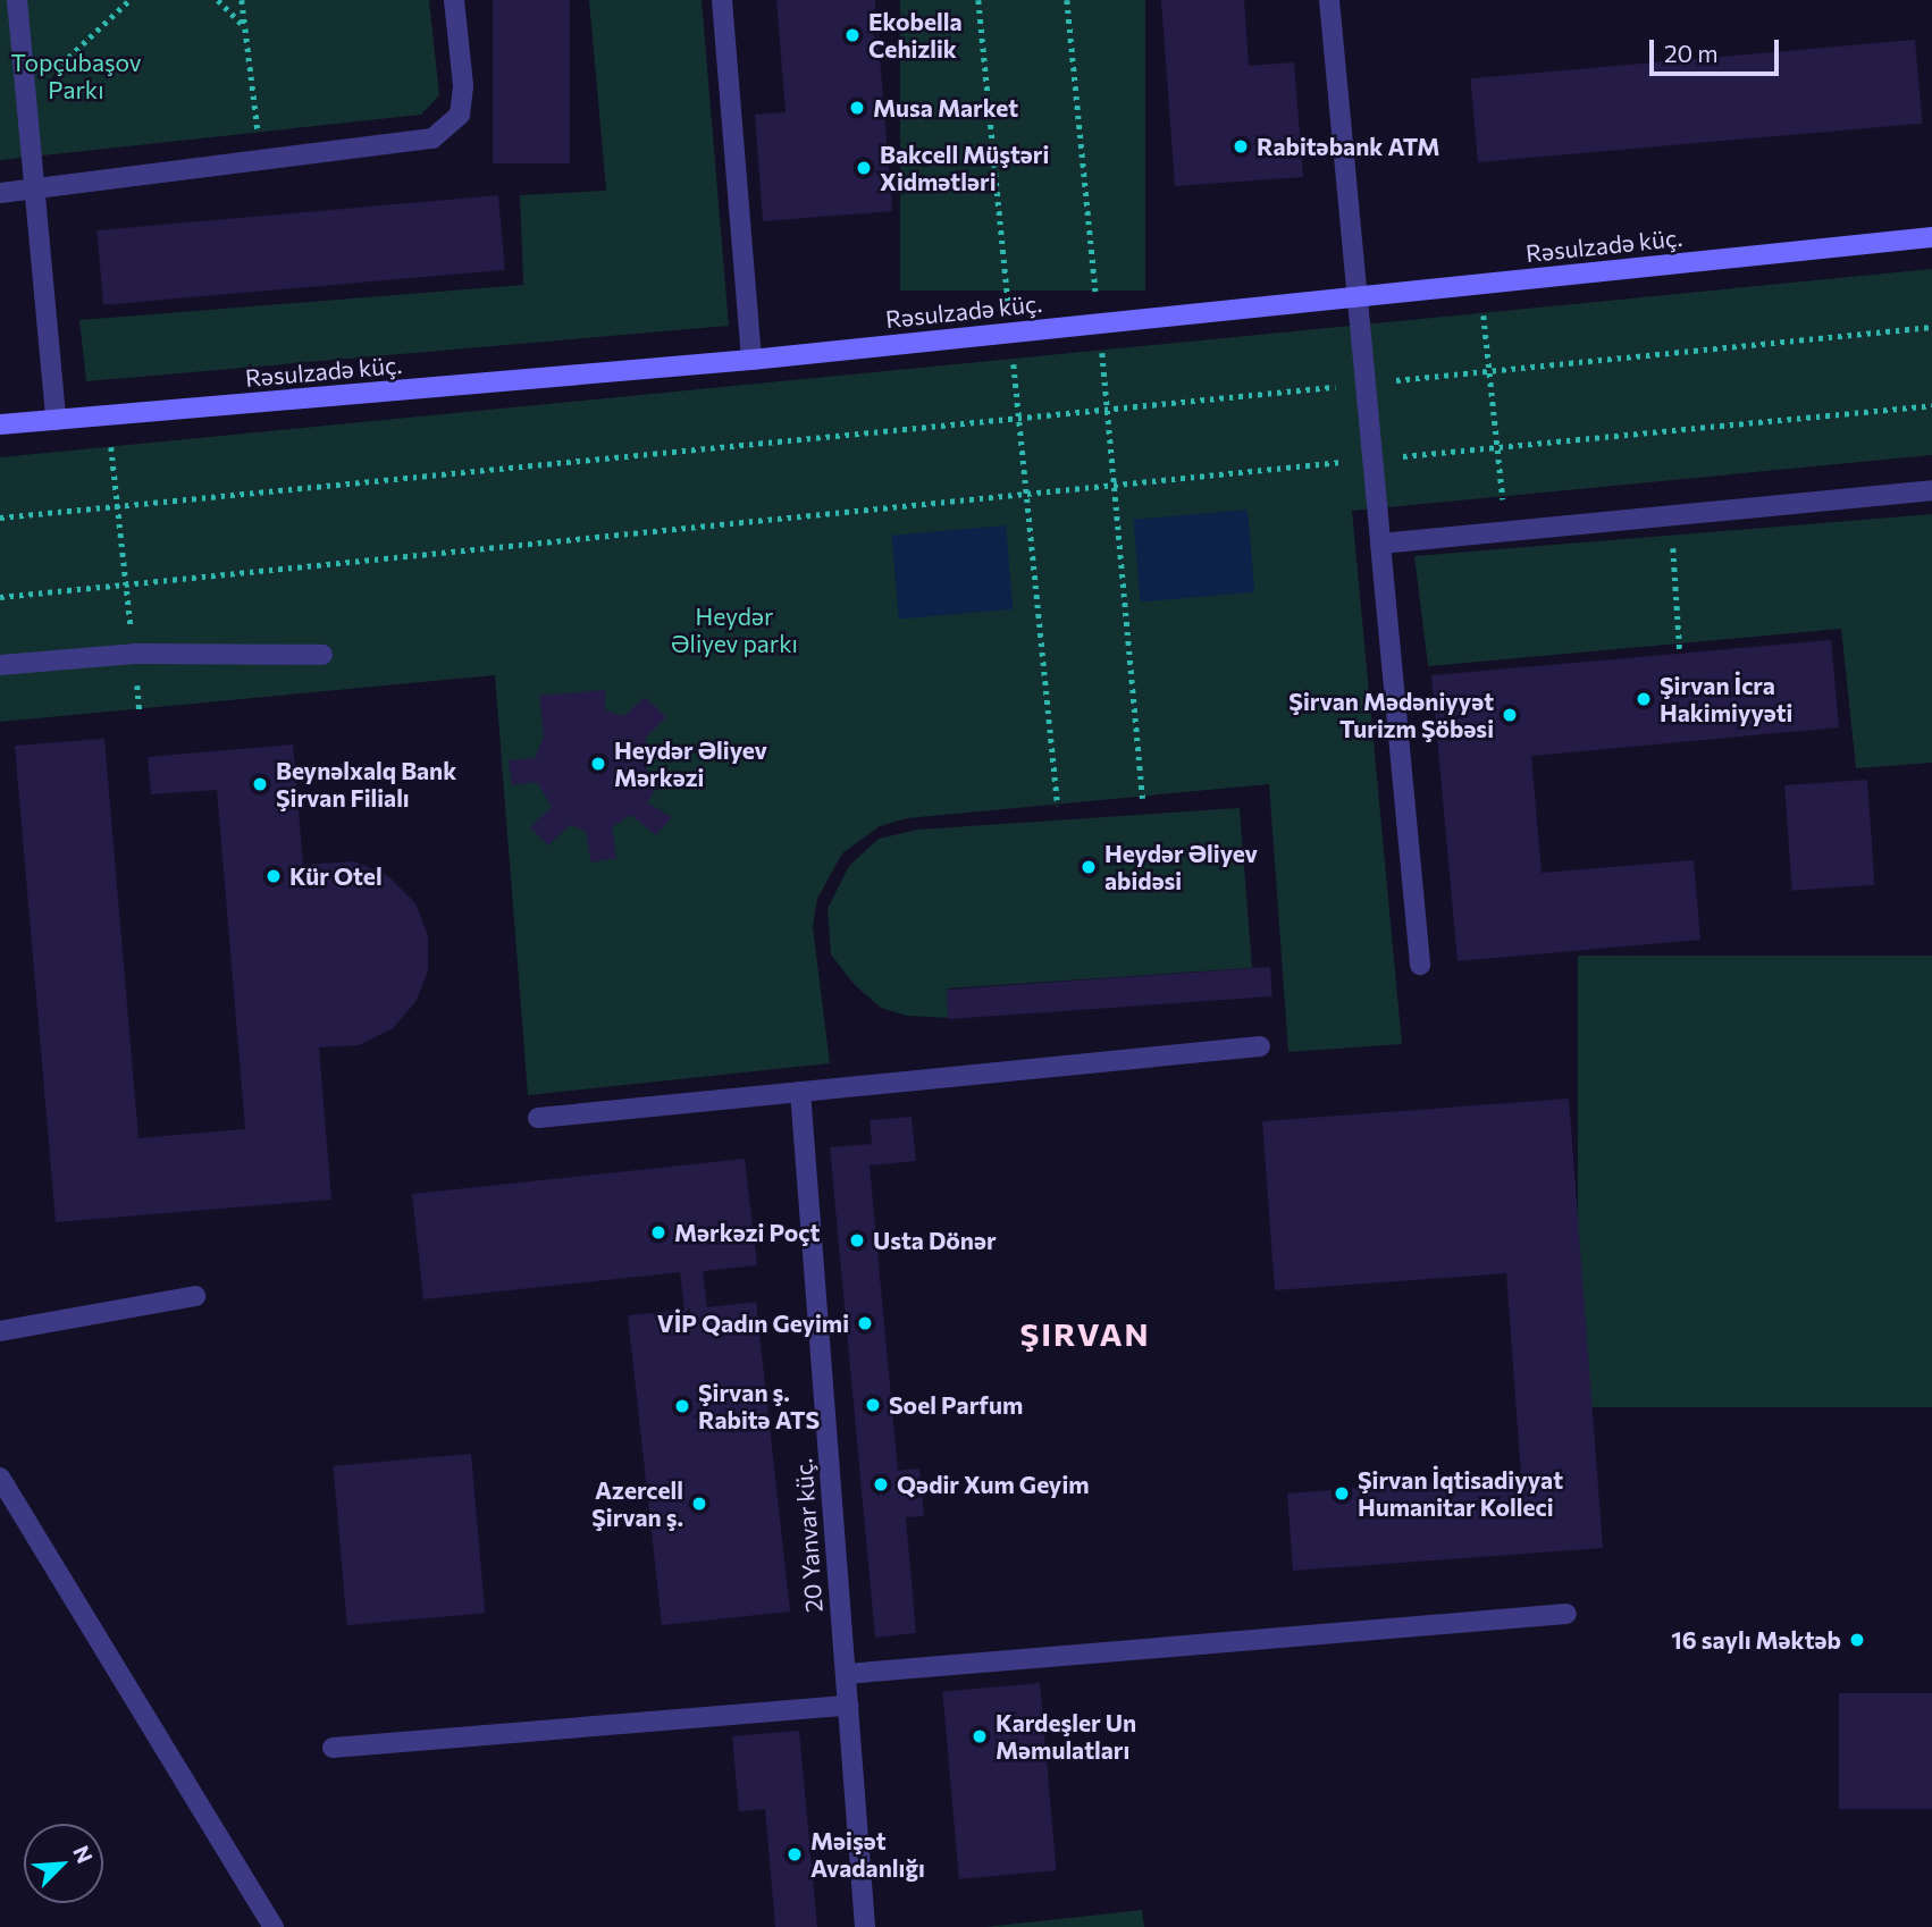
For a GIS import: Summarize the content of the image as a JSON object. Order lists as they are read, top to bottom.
{
  "streets": {
    "main road": ["Rəsulzadə küç."],
    "street": ["20 Yanvar küç."]
  },
  "districts": ["ŞIRVAN"],
  "parks": ["Topçubaşov Parkı", "Heydər Əliyev parkı"],
  "places": [
    "Ekobella Cehizlik",
    "Musa Market",
    "Rabitəbank ATM",
    "Bakcell Müştəri Xidmətləri",
    "Şirvan İcra Hakimiyyəti",
    "Şirvan Mədəniyyət Turizm Şöbəsi",
    "Heydər Əliyev Mərkəzi",
    "Beynəlxalq Bank Şirvan Filialı",
    "Heydər Əliyev abidəsi",
    "Kür Otel",
    "Mərkəzi Poçt",
    "Usta Dönər",
    "VİP Qadın Geyimi",
    "Soel Parfum",
    "Şirvan ş. Rabitə ATS",
    "Qədir Xum Geyim",
    "Şirvan İqtisadiyyat Humanitar Kolleci",
    "Azercell Şirvan ş.",
    "16 saylı Məktəb",
    "Kardeşler Un Məmulatları",
    "Məişət Avadanlığı"
  ],
  "scale_bar": "20 m",
  "north": "top right"
}
